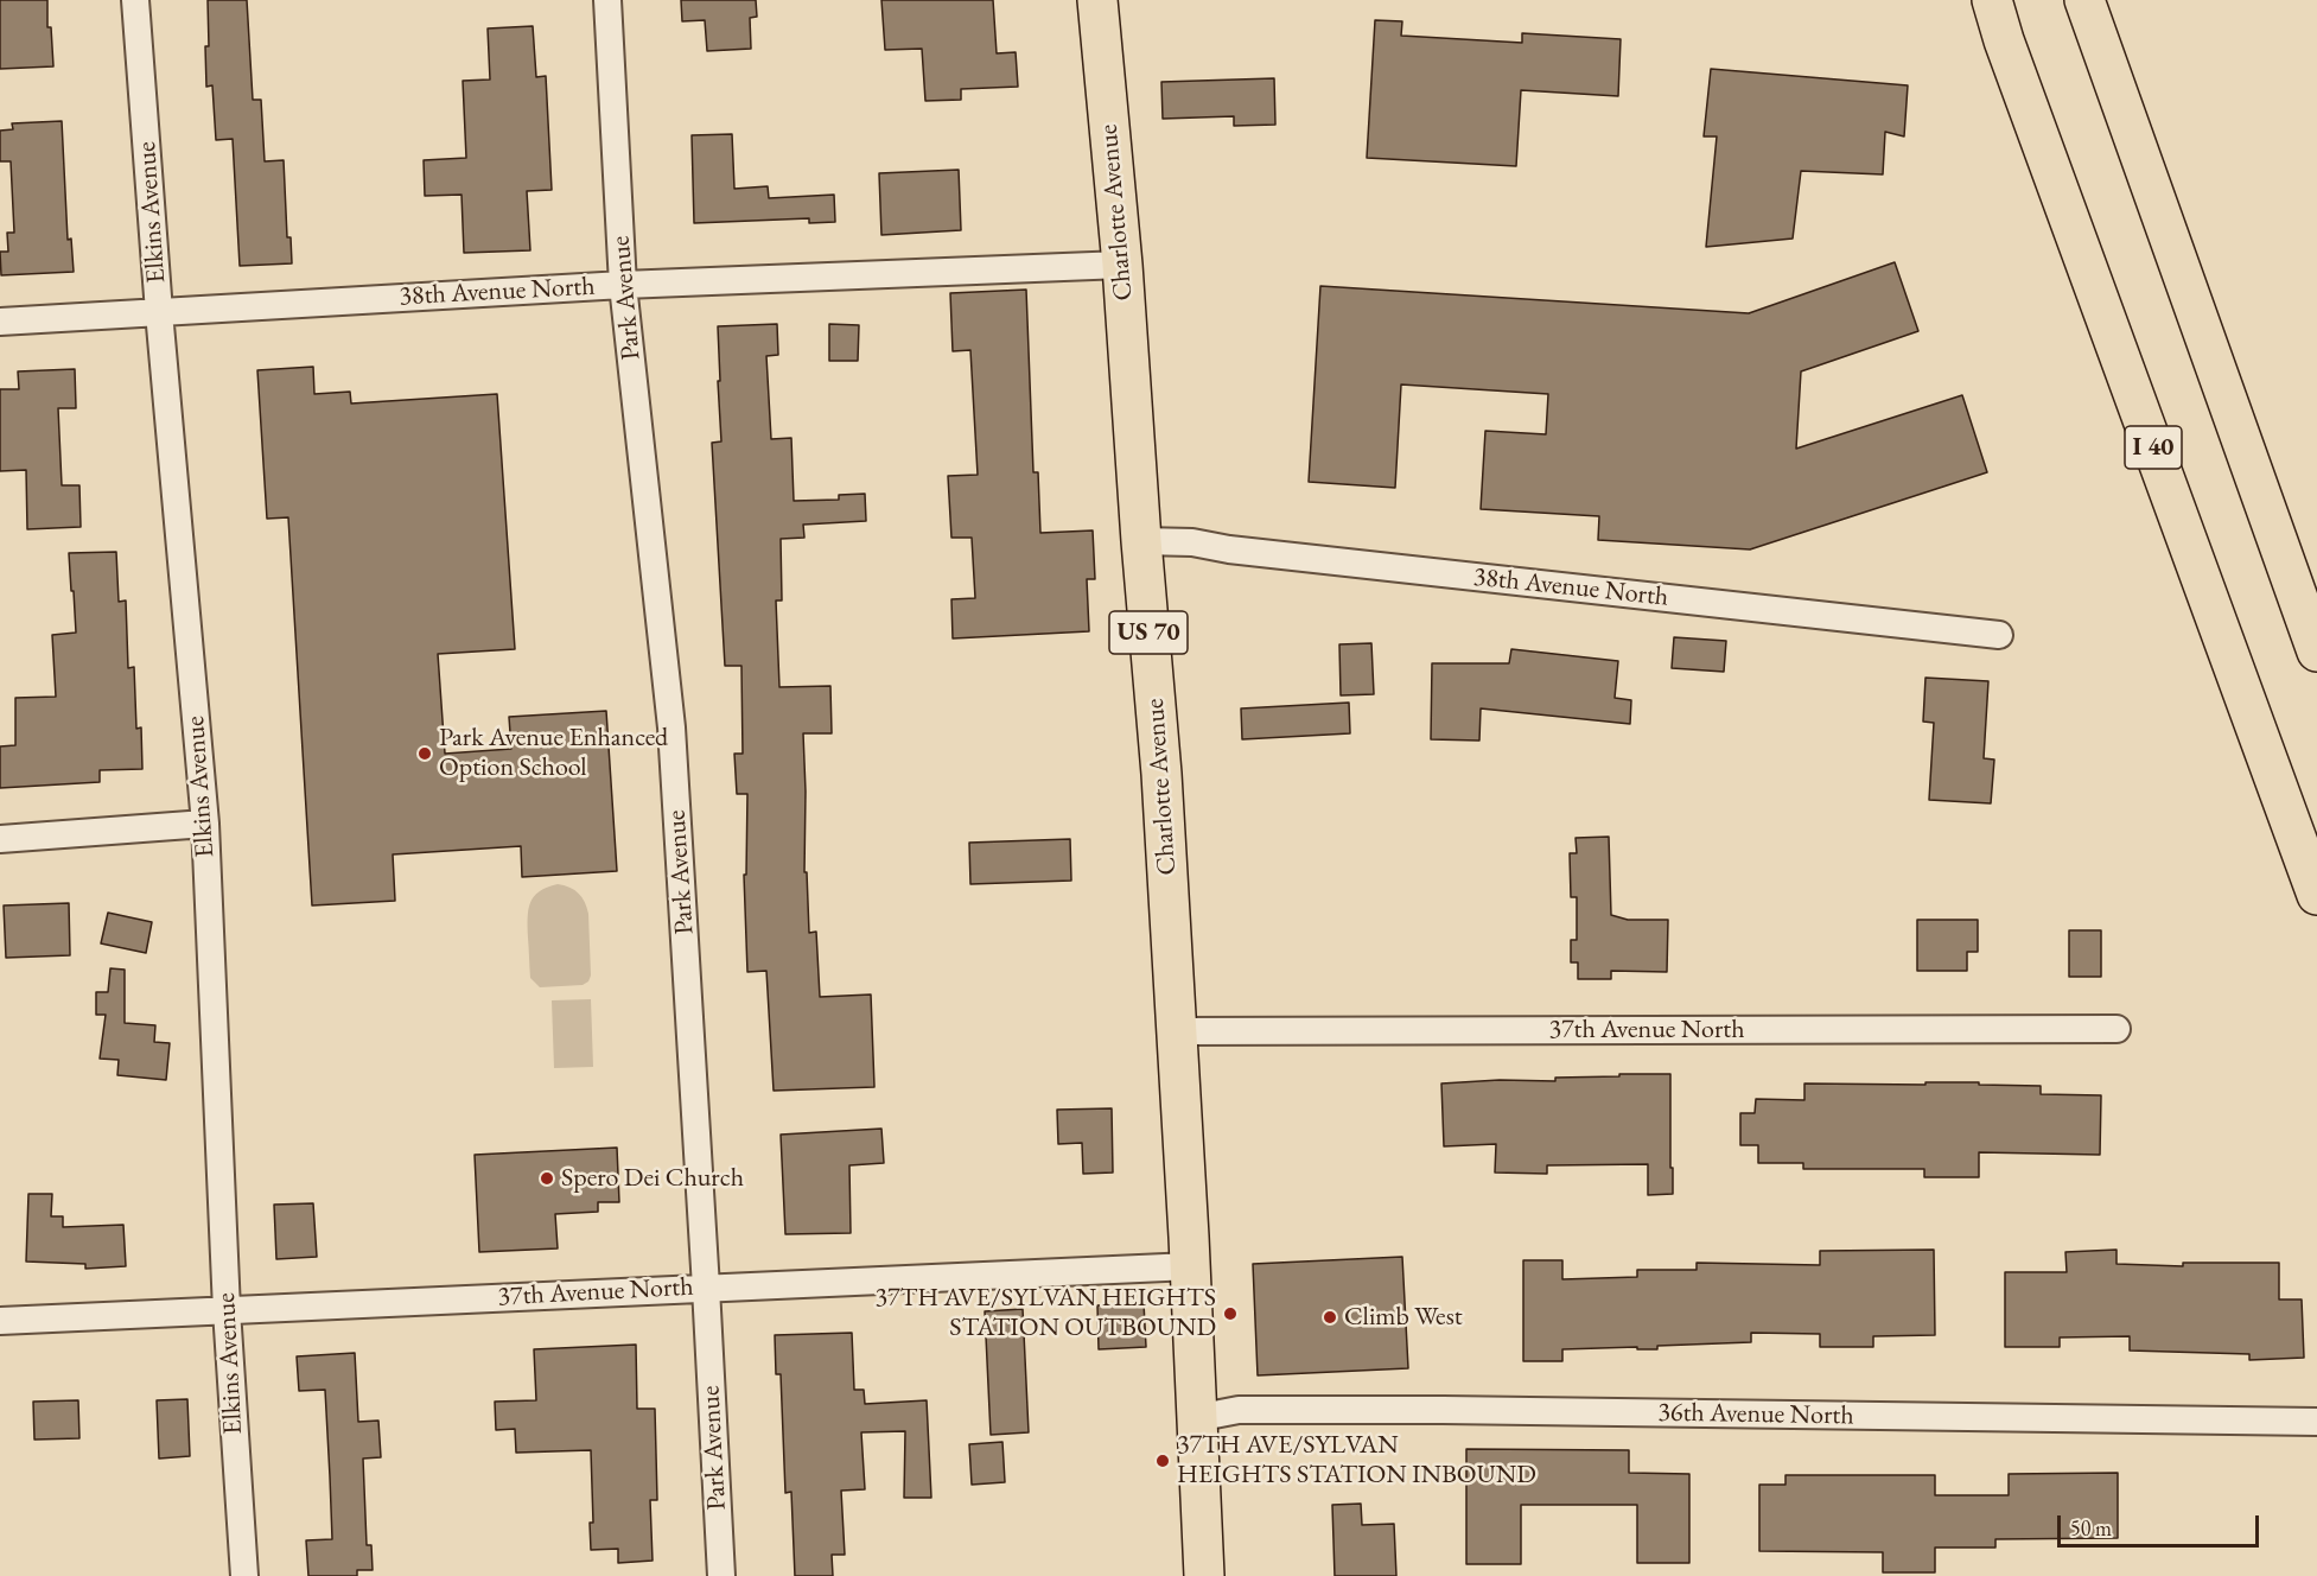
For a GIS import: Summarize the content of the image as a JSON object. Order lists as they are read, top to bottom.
{
  "streets": {
    "main road": ["Charlotte Avenue", "I 40", "US 70"],
    "street": [
      "Elkins Avenue",
      "38th Avenue North",
      "Park Avenue",
      "37th Avenue North",
      "36th Avenue North"
    ]
  },
  "crossings": [
    ["Elkins Avenue", "38th Avenue North"],
    ["Elkins Avenue", "37th Avenue North"],
    ["Charlotte Avenue", "38th Avenue North"],
    ["Charlotte Avenue", "37th Avenue North"],
    ["Charlotte Avenue", "36th Avenue North"],
    ["38th Avenue North", "Park Avenue"],
    ["Park Avenue", "37th Avenue North"]
  ],
  "places": [
    "Park Avenue Enhanced Option School",
    "Spero Dei Church",
    "37TH AVE/SYLVAN HEIGHTS STATION OUTBOUND",
    "Climb West",
    "37TH AVE/SYLVAN HEIGHTS STATION INBOUND"
  ],
  "scale_bar": "50 m"
}
